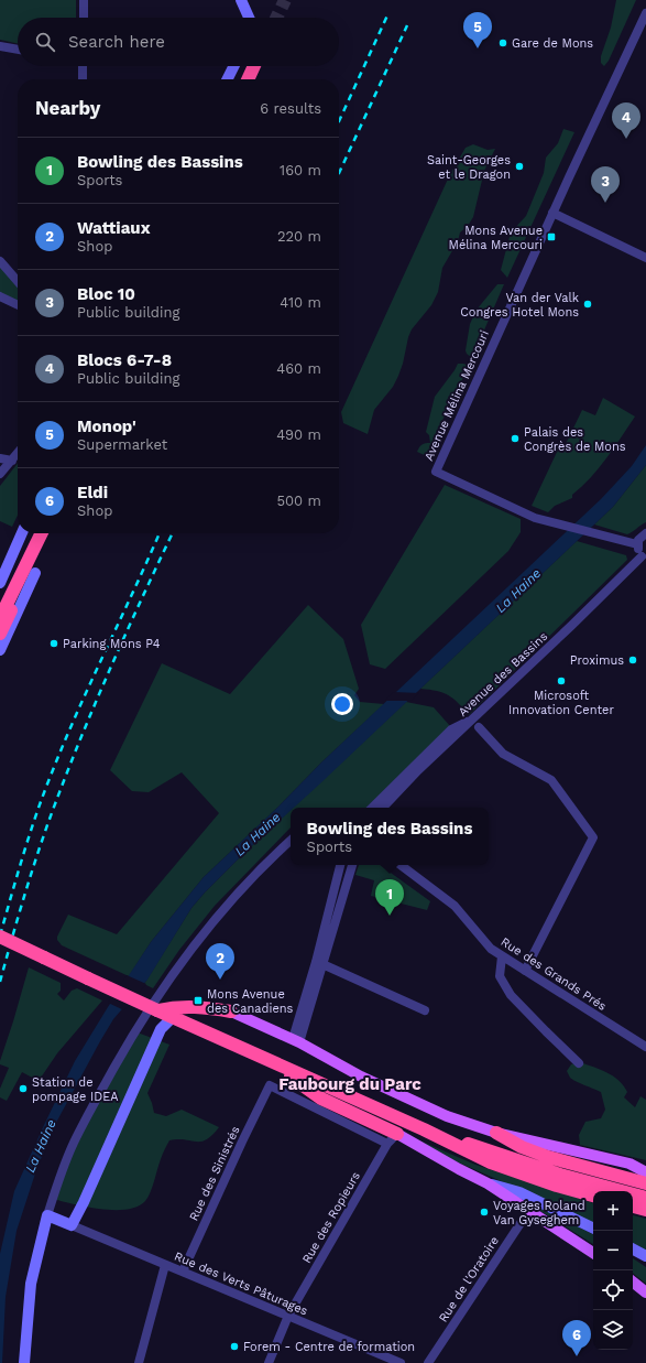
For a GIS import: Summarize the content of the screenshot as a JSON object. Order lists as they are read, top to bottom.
{
  "streets": {
    "street": [
      "Avenue Mélina Mercouri",
      "Avenue des Bassins",
      "Rue des Grands Prés",
      "Rue des Sinistrés",
      "Rue des Ropieurs",
      "Rue de l'Oratoire",
      "Rue des Verts Pâturages"
    ]
  },
  "crossings": [
    ["Avenue Mélina Mercouri", "Avenue des Bassins"],
    ["Rue des Sinistrés", "Rue des Ropieurs"],
    ["Rue des Sinistrés", "Rue des Verts Pâturages"],
    ["Rue des Ropieurs", "Rue des Verts Pâturages"]
  ],
  "districts": ["Faubourg du Parc"],
  "water": ["La Haine"],
  "places": {
    "other": [
      "Gare de Mons",
      "Saint-Georges et le Dragon",
      "Van der Valk Congres Hotel Mons",
      "Palais des Congrès de Mons",
      "Parking Mons P4",
      "Proximus",
      "Microsoft Innovation Center",
      "Station de pompage IDEA",
      "Voyages Roland Van Gyseghem",
      "Forem - Centre de formation"
    ],
    "transit": ["Mons Avenue Mélina Mercouri", "Mons Avenue des Canadiens"]
  },
  "page": {
    "pins": [
      "5",
      "4",
      "3",
      "1",
      "2",
      "6"
    ],
    "search": "Search here",
    "heading": ["Nearby", "6 results"],
    "list": [
      {
        "mark": "1",
        "name": "Bowling des Bassins",
        "note": "Sports",
        "value": "160 m"
      },
      {
        "mark": "2",
        "name": "Wattiaux",
        "note": "Shop",
        "value": "220 m"
      },
      {
        "mark": "3",
        "name": "Bloc 10",
        "note": "Public building",
        "value": "410 m"
      },
      {
        "mark": "4",
        "name": "Blocs 6-7-8",
        "note": "Public building",
        "value": "460 m"
      },
      {
        "mark": "5",
        "name": "Monop'",
        "note": "Supermarket",
        "value": "490 m"
      },
      {
        "mark": "6",
        "name": "Eldi",
        "note": "Shop",
        "value": "500 m"
      }
    ],
    "popup": ["Bowling des Bassins", "Sports"],
    "map_buttons": ["+", "−"]
  }
}
